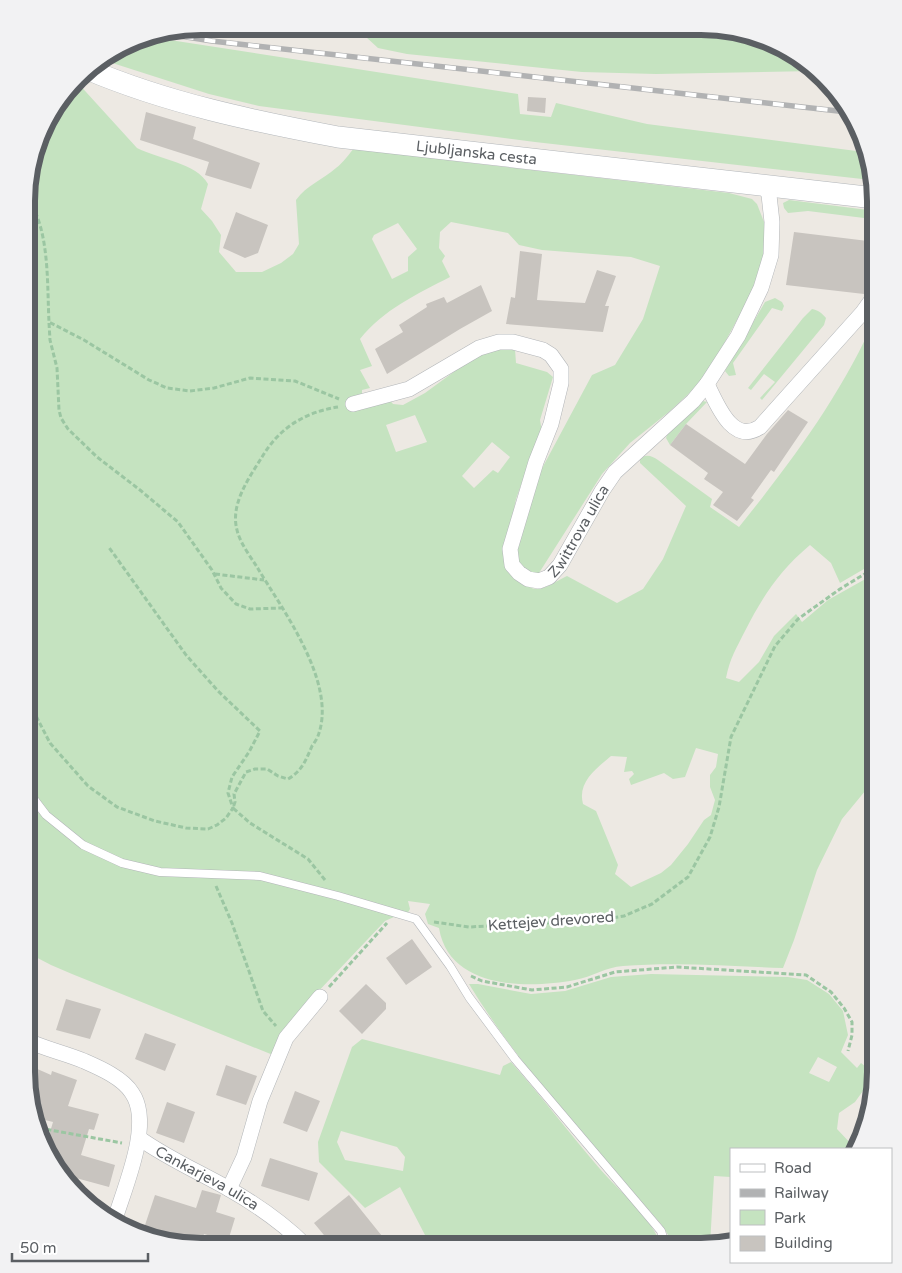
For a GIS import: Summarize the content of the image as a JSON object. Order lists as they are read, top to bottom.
{
  "streets": {
    "main road": ["Ljubljanska cesta"],
    "street": ["Zwittrova ulica", "Cankarjeva ulica"],
    "path": ["Kettejev drevored"]
  },
  "crossings": [
    ["Ljubljanska cesta", "Zwittrova ulica"]
  ],
  "legend": [
    "Road",
    "Railway",
    "Park",
    "Building"
  ],
  "scale_bar": "50 m"
}
